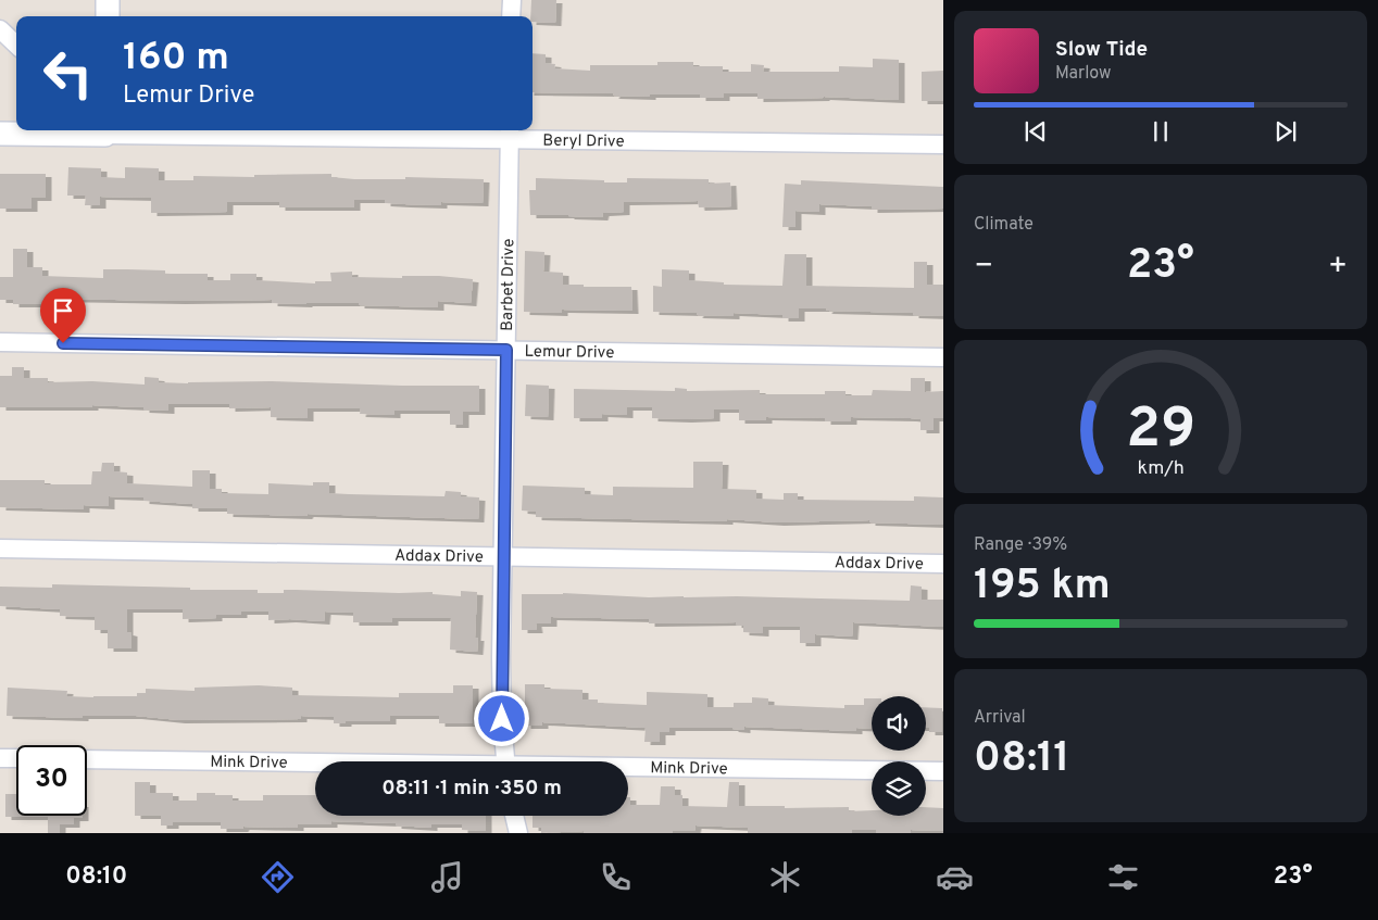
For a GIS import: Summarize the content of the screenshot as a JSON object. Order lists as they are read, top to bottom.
{
  "streets": {
    "street": [
      "Beryl Drive",
      "Barbet Drive",
      "Lemur Drive",
      "Addax Drive",
      "Mink Drive"
    ]
  },
  "crossings": [
    ["Beryl Drive", "Barbet Drive"],
    ["Barbet Drive", "Lemur Drive"],
    ["Barbet Drive", "Addax Drive"]
  ],
  "page": {
    "turn": ["160 m", "Lemur Drive"],
    "song": ["Slow Tide", "Marlow"],
    "tile": [
      "Climate",
      ["Range · 39%", "195 km"],
      ["Arrival", "08:11"]
    ],
    "heat": ["−", "23°", "+"],
    "limit": "30",
    "trip": "08:11 · 1 min · 350 m",
    "tabs": ["08:10", "23°"],
    "gauge": ["29", "km/h"]
  }
}
